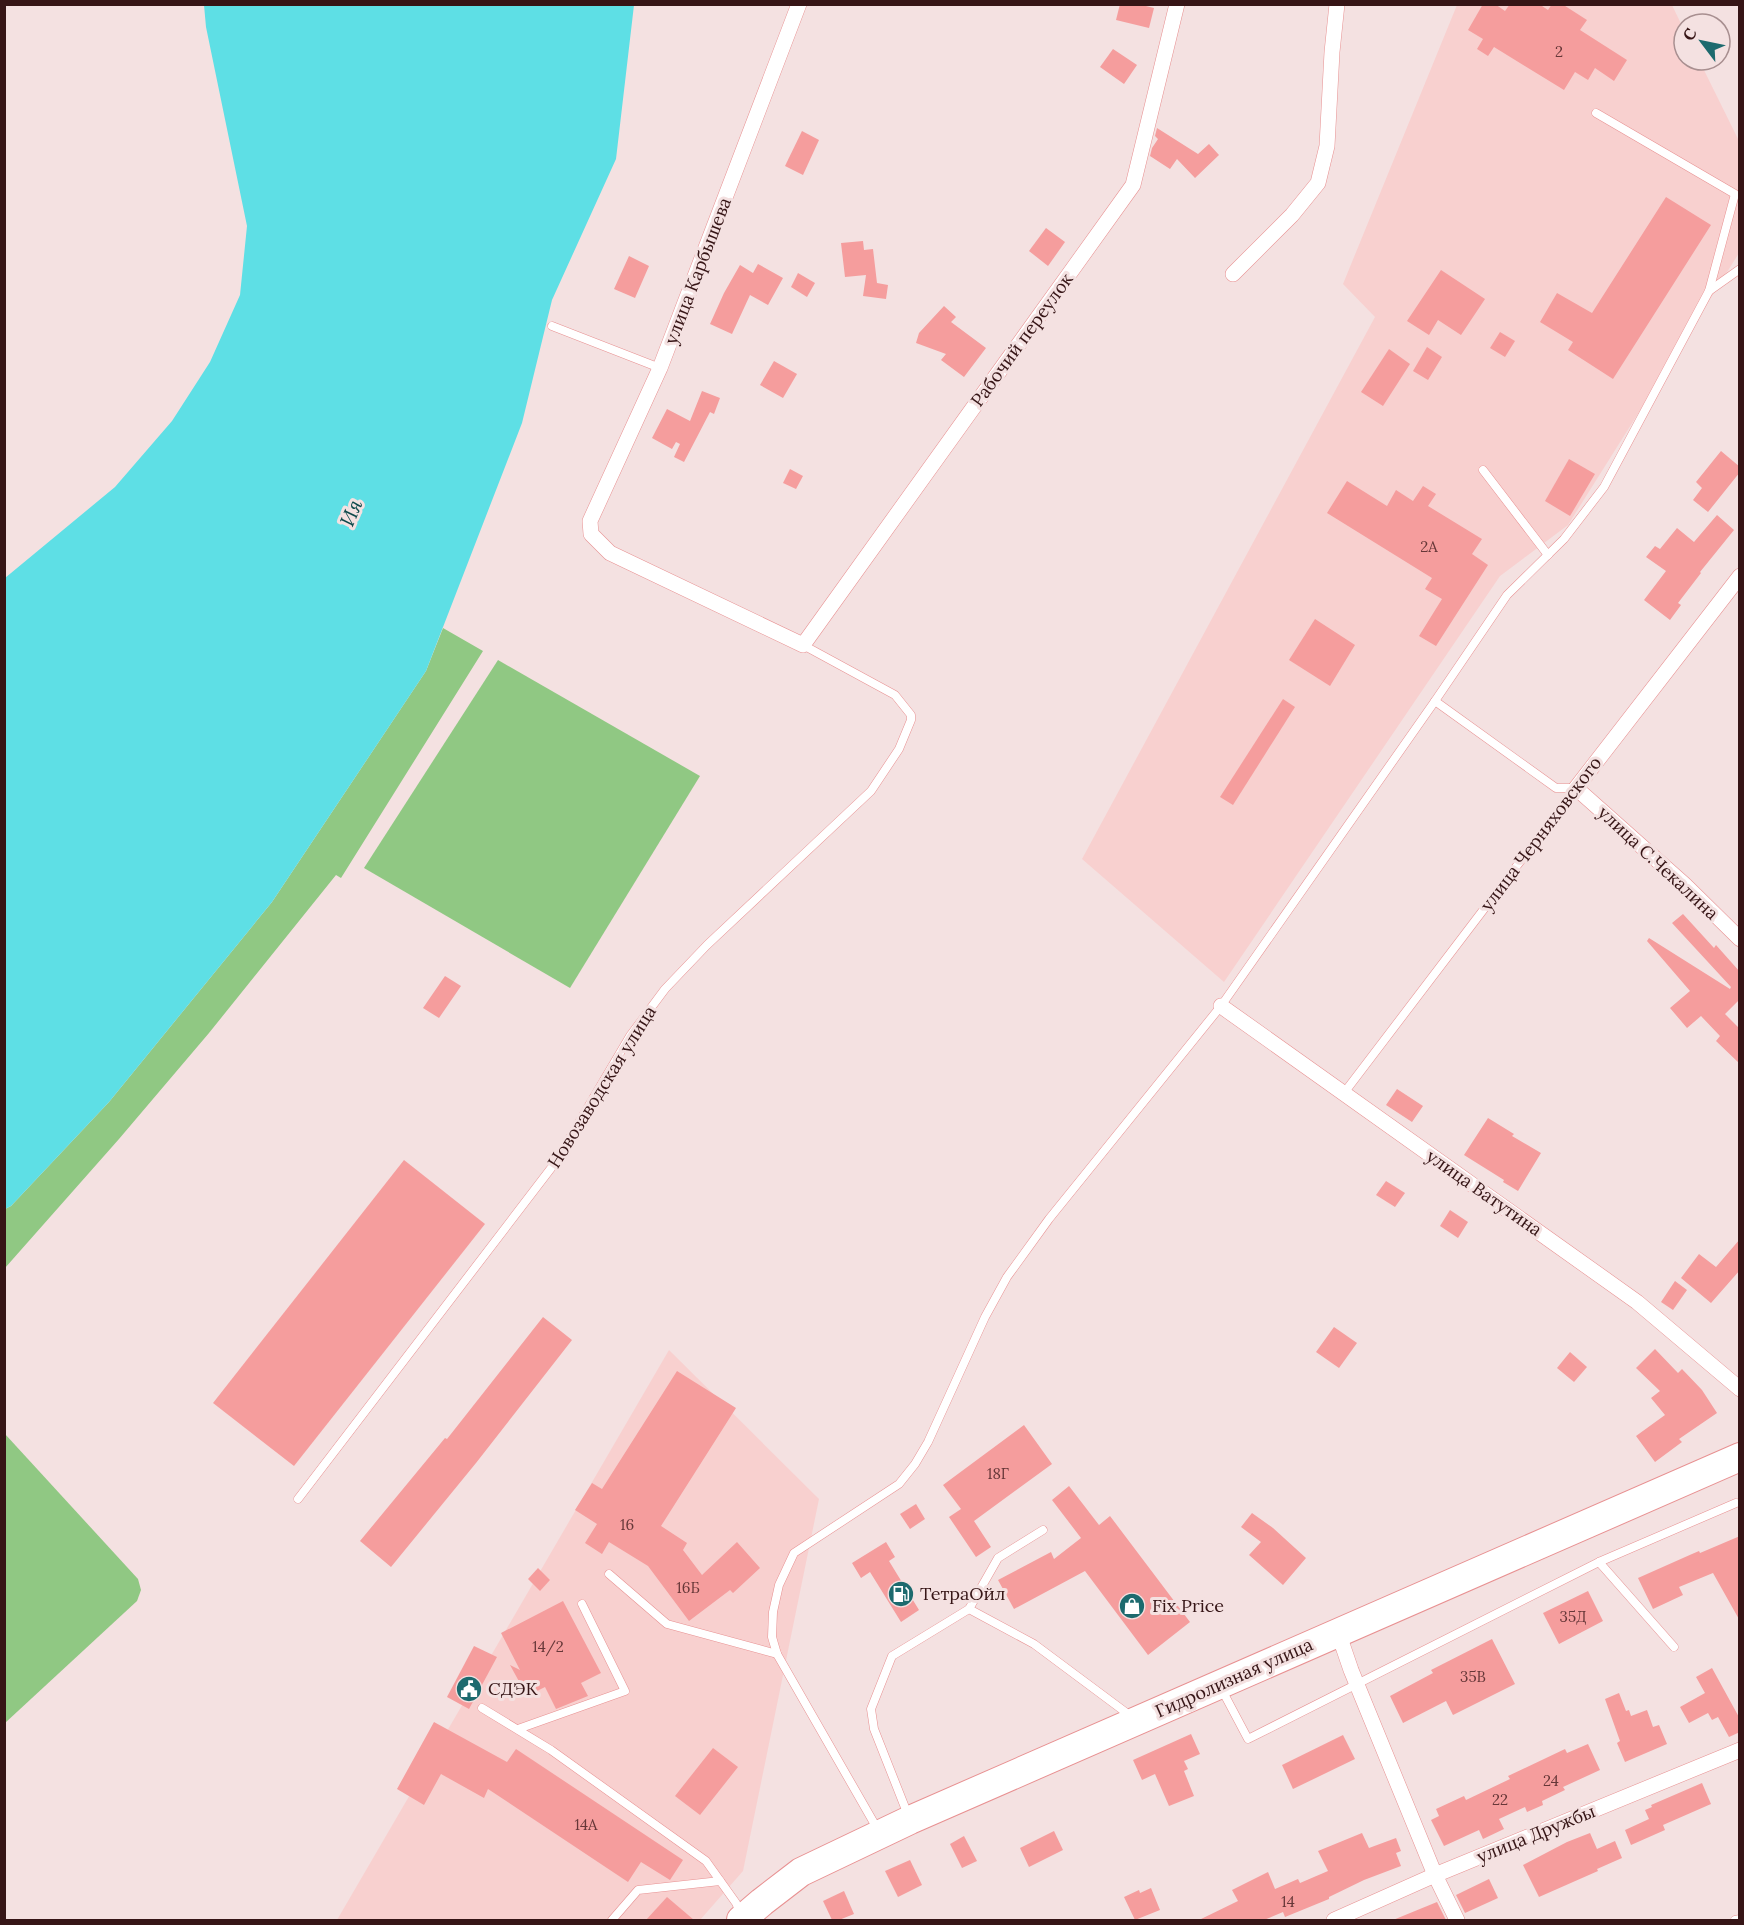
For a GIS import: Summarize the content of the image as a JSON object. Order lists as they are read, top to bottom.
{
  "streets": {
    "highway": ["Гидролизная улица"],
    "street": [
      "улица Карбышева",
      "Рабочий переулок",
      "улица Черняховского",
      "улица С.Чекалина",
      "улица Ватутина",
      "улица Дружбы"
    ],
    "lane": ["Новозаводская улица"]
  },
  "crossings": [
    ["улица Карбышева", "Рабочий переулок"],
    ["улица Карбышева", "Новозаводская улица"],
    ["Рабочий переулок", "Новозаводская улица"],
    ["улица Черняховского", "улица С.Чекалина"],
    ["улица Черняховского", "улица Ватутина"]
  ],
  "water": ["Ия"],
  "places": {
    "fuel station": ["ТетраОйл"],
    "shop": ["Fix Price"],
    "public building": ["СДЭК"]
  },
  "house_numbers": [
    "2",
    "2А",
    "18Г",
    "16",
    "16Б",
    "35Д",
    "14/2",
    "35В",
    "24",
    "22",
    "14А",
    "14"
  ],
  "north": "top left"
}
